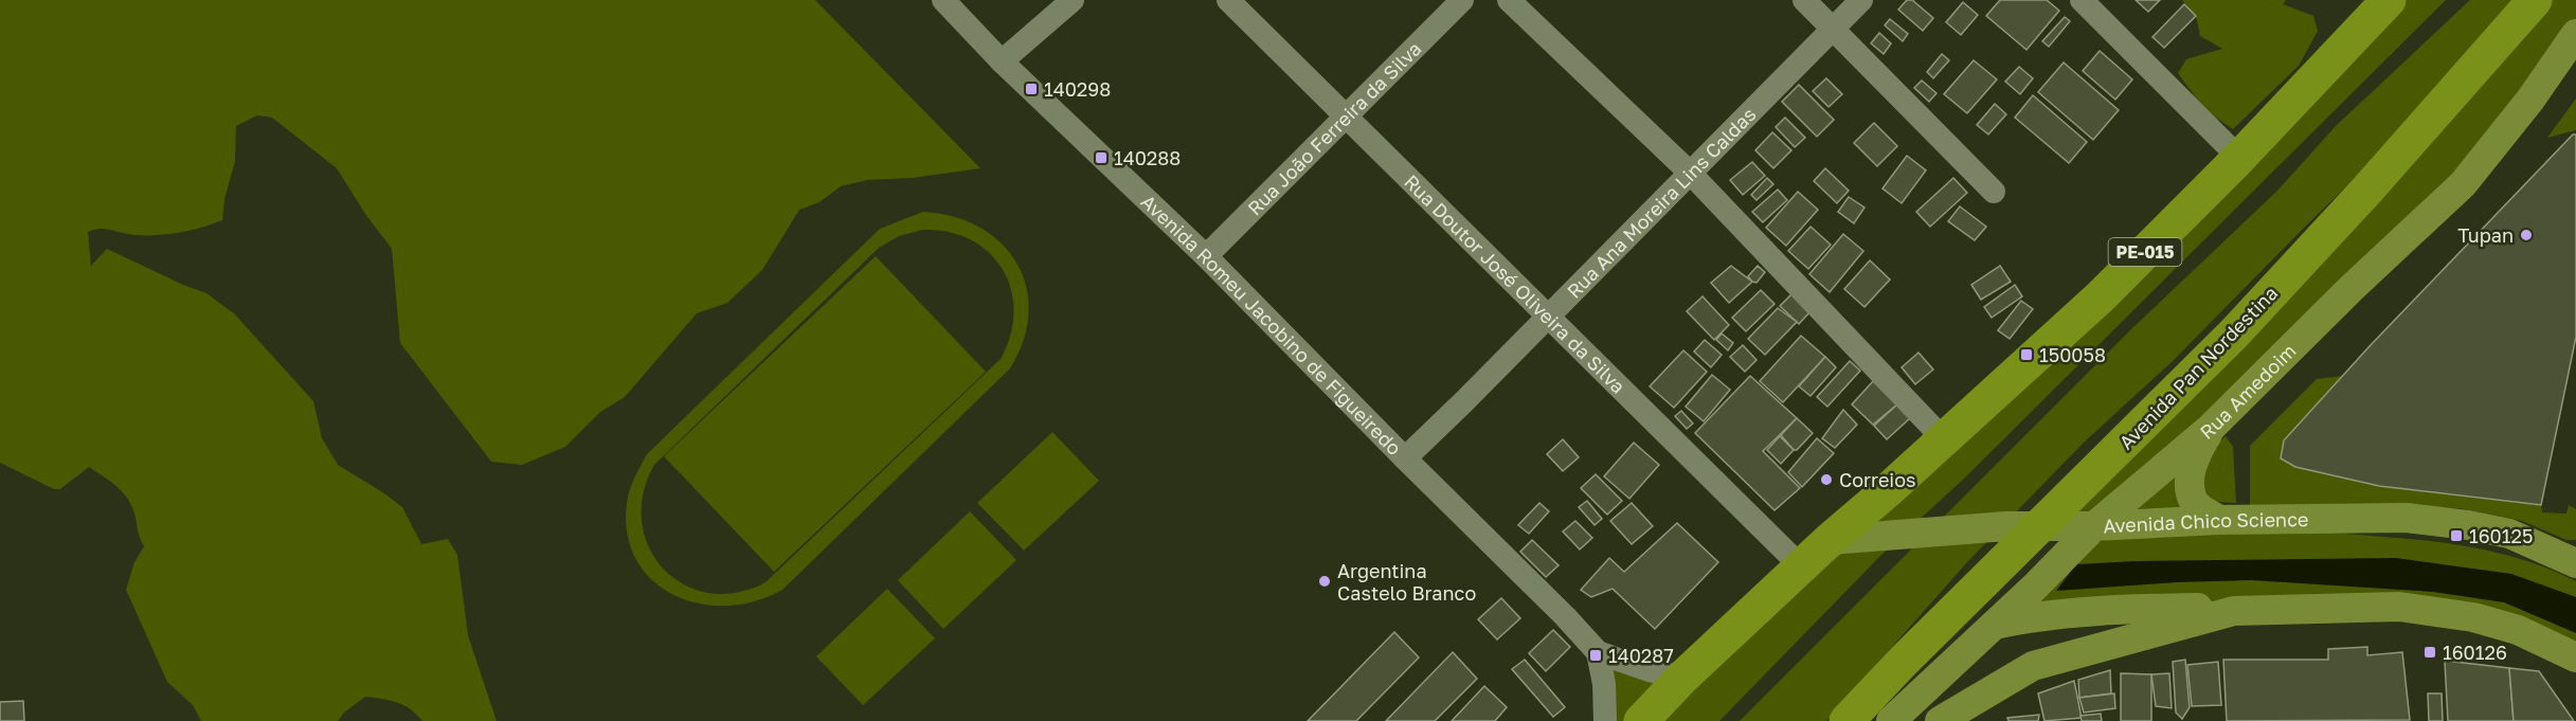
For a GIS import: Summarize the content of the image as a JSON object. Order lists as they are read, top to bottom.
{
  "streets": {
    "highway": ["PE-015", "Avenida Pan Nordestina"],
    "main road": ["Rua Amedoim", "Avenida Chico Science"],
    "street": [
      "Rua João Ferreira da Silva",
      "Rua Ana Moreira Lins Caldas",
      "Rua Doutor José Oliveira da Silva",
      "Avenida Romeu Jacobino de Figueiredo"
    ]
  },
  "crossings": [
    ["Rua João Ferreira da Silva", "Rua Doutor José Oliveira da Silva"],
    ["Rua João Ferreira da Silva", "Avenida Romeu Jacobino de Figueiredo"],
    ["Rua Ana Moreira Lins Caldas", "Rua Doutor José Oliveira da Silva"],
    ["Rua Ana Moreira Lins Caldas", "Avenida Romeu Jacobino de Figueiredo"],
    ["PE-015", "Rua Doutor José Oliveira da Silva"],
    ["PE-015", "Avenida Romeu Jacobino de Figueiredo"],
    ["PE-015", "Avenida Chico Science"],
    ["Rua Amedoim", "Avenida Chico Science"]
  ],
  "places": {
    "transit": [
      "140298",
      "140288",
      "150058",
      "160125",
      "160126",
      "140287"
    ],
    "other": ["Tupan", "Correios", "Argentina Castelo Branco"]
  }
}
